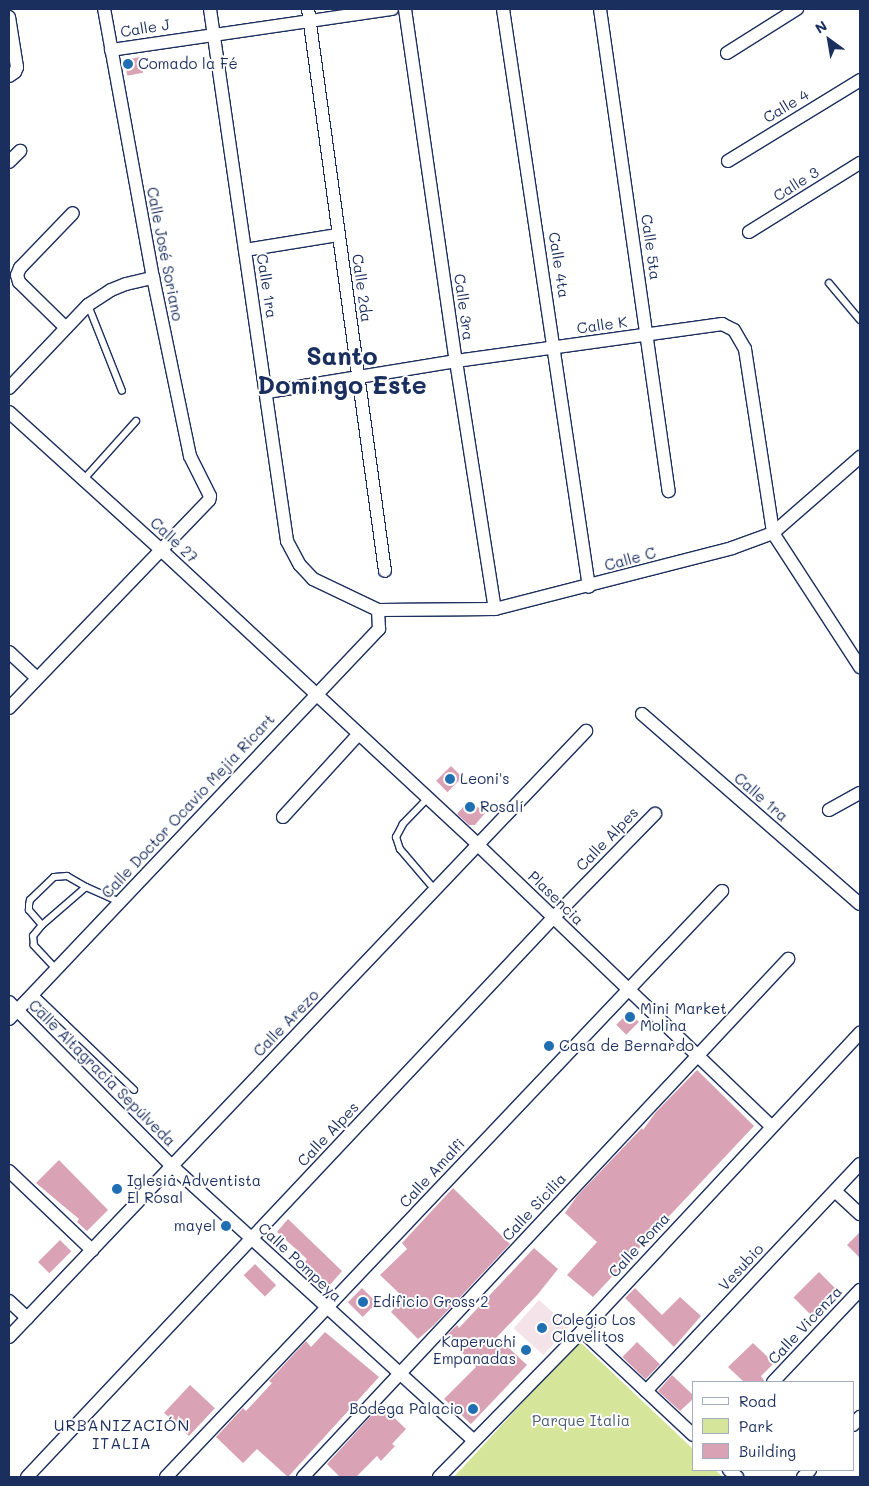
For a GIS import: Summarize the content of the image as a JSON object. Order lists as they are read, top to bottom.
{
  "streets": {
    "street": [
      "Calle J",
      "Calle 4",
      "Calle 3",
      "Calle 5ta",
      "Calle José Soriano",
      "Calle 4ta",
      "Calle 1ra",
      "Calle 2da",
      "Calle 3ra",
      "Calle K",
      "Calle 27",
      "Calle C",
      "Calle Doctor Ocavio Mejía Ricart",
      "Calle Alpes",
      "Plasencia",
      "Calle Arezo",
      "Calle Altagracia Sepúlveda",
      "Calle Amalfi",
      "Calle Sicilia",
      "Calle Roma",
      "Calle Pompeya",
      "Vesubio",
      "Calle Vicenza"
    ]
  },
  "crossings": [
    ["Calle J", "Calle José Soriano"],
    ["Calle J", "Calle 1ra"],
    ["Calle J", "Calle 2da"],
    ["Calle 5ta", "Calle K"],
    ["Calle José Soriano", "Calle 27"],
    ["Calle 4ta", "Calle K"],
    ["Calle 4ta", "Calle C"],
    ["Calle 1ra", "Calle K"],
    ["Calle 1ra", "Calle C"],
    ["Calle 1ra", "Calle Doctor Ocavio Mejía Ricart"],
    ["Calle 2da", "Calle K"],
    ["Calle 3ra", "Calle K"],
    ["Calle 3ra", "Calle C"],
    ["Calle K", "Calle C"],
    ["Calle 27", "Calle Doctor Ocavio Mejía Ricart"],
    ["Calle 27", "Plasencia"],
    ["Calle C", "Calle Doctor Ocavio Mejía Ricart"],
    ["Calle Doctor Ocavio Mejía Ricart", "Plasencia"],
    ["Calle Doctor Ocavio Mejía Ricart", "Calle Altagracia Sepúlveda"],
    ["Calle Alpes", "Plasencia"],
    ["Calle Alpes", "Calle Pompeya"],
    ["Plasencia", "Calle Arezo"],
    ["Plasencia", "Calle Amalfi"],
    ["Plasencia", "Calle Sicilia"],
    ["Plasencia", "Calle Roma"],
    ["Calle Arezo", "Calle Altagracia Sepúlveda"],
    ["Calle Arezo", "Calle Pompeya"],
    ["Calle Altagracia Sepúlveda", "Calle Pompeya"],
    ["Calle Amalfi", "Calle Pompeya"],
    ["Calle Sicilia", "Calle Pompeya"],
    ["Calle Roma", "Calle Pompeya"]
  ],
  "districts": ["Santo Domingo Este", "URBANIZACIÓN ITALIA"],
  "parks": ["Parque Italia"],
  "places": [
    "Comado la Fé",
    "Leoni's",
    "Rosalí",
    "Mini Market Molina",
    "Casa de Bernardo",
    "Iglesia Adventista El Rosal",
    "mayel",
    "Edificio Gross 2",
    "Colegio Los Clavelitos",
    "Kaperuchi Empanadas",
    "Bodega Palacio"
  ],
  "legend": ["Road", "Park", "Building"],
  "north": "top left"
}
